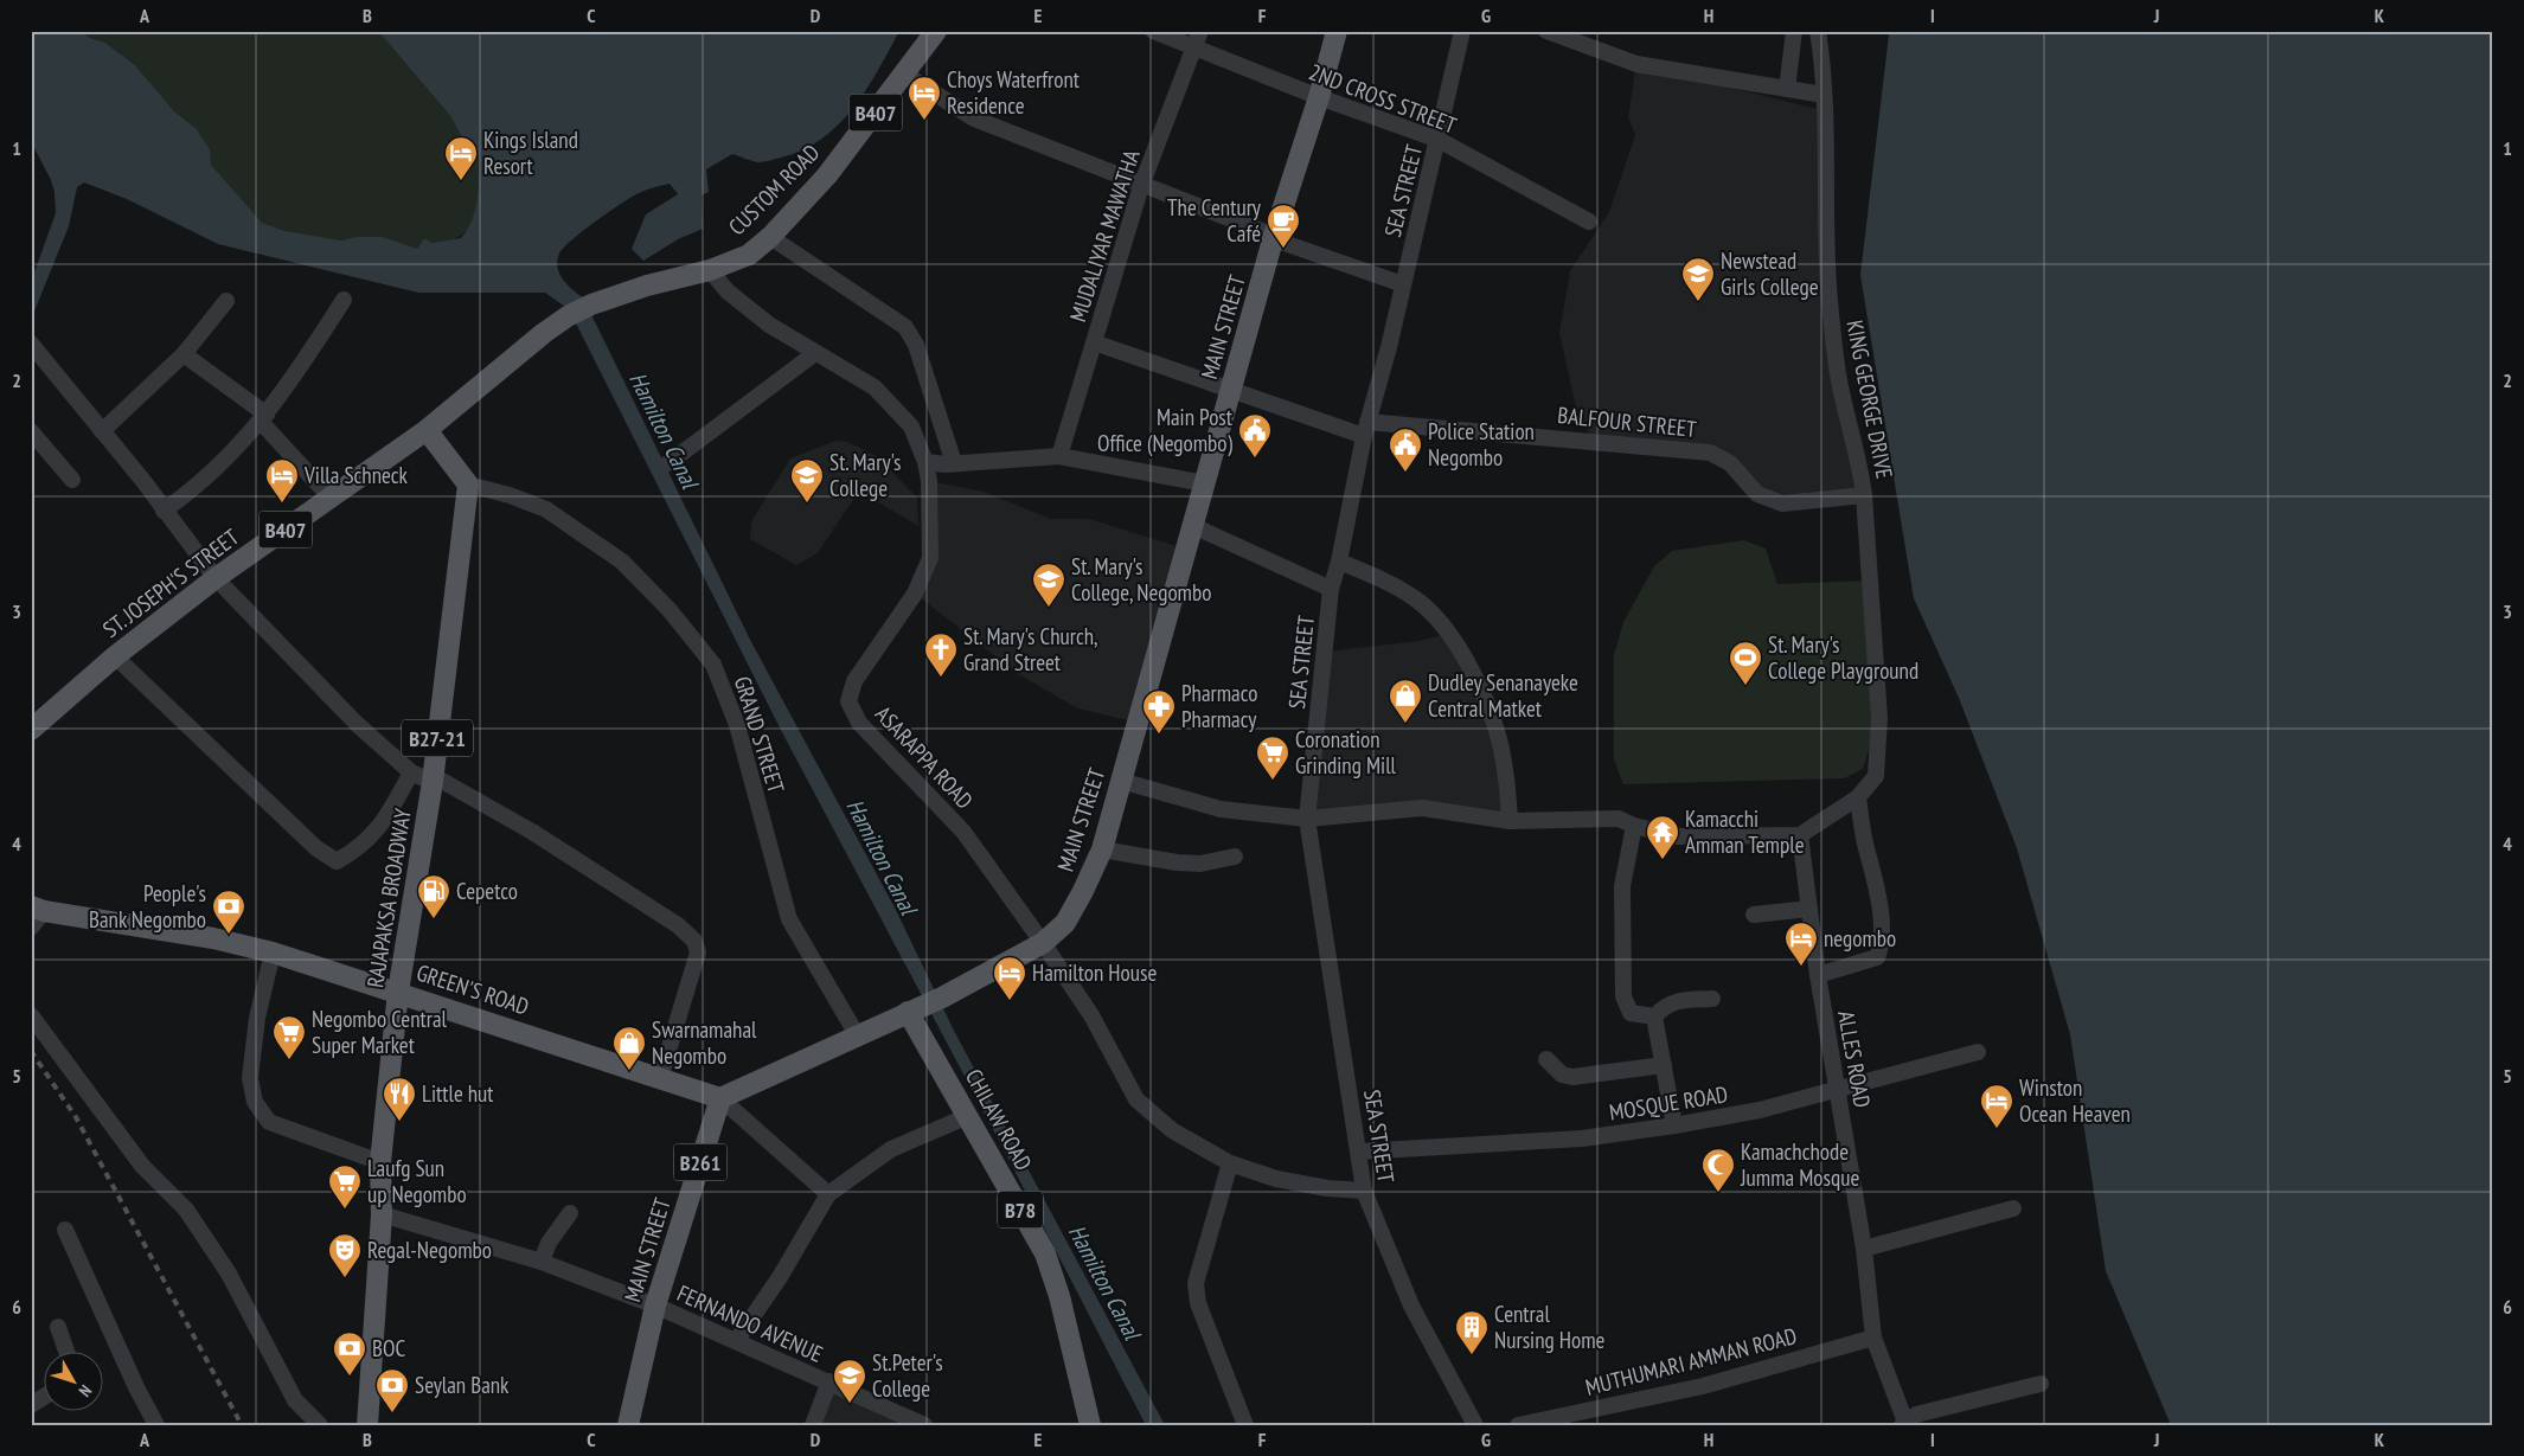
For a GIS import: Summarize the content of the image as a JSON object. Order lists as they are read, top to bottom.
{
  "streets": {
    "main road": [
      "B407",
      "CUSTOM ROAD",
      "MAIN STREET",
      "ST. JOSEPH'S STREET",
      "B27-21",
      "RAJAPAKSA BROADWAY",
      "GREEN'S ROAD",
      "CHILAW ROAD",
      "B261",
      "B78"
    ],
    "street": [
      "2ND CROSS STREET",
      "SEA STREET",
      "MUDALIYAR MAWATHA",
      "KING GEORGE DRIVE",
      "BALFOUR STREET",
      "GRAND STREET",
      "ASARAPPA ROAD",
      "ALLES ROAD",
      "MOSQUE ROAD",
      "FERNANDO AVENUE",
      "MUTHUMARI AMMAN ROAD"
    ]
  },
  "crossings": [
    ["2ND CROSS STREET", "SEA STREET"],
    ["2ND CROSS STREET", "MUDALIYAR MAWATHA"],
    ["2ND CROSS STREET", "MAIN STREET"],
    ["CUSTOM ROAD", "ST. JOSEPH'S STREET"],
    ["CUSTOM ROAD", "ASARAPPA ROAD"],
    ["SEA STREET", "BALFOUR STREET"],
    ["SEA STREET", "ASARAPPA ROAD"],
    ["SEA STREET", "MOSQUE ROAD"],
    ["MUDALIYAR MAWATHA", "BALFOUR STREET"],
    ["MAIN STREET", "BALFOUR STREET"],
    ["MAIN STREET", "GRAND STREET"],
    ["MAIN STREET", "ASARAPPA ROAD"],
    ["MAIN STREET", "GREEN'S ROAD"],
    ["MAIN STREET", "CHILAW ROAD"],
    ["MAIN STREET", "FERNANDO AVENUE"],
    ["KING GEORGE DRIVE", "BALFOUR STREET"],
    ["GRAND STREET", "RAJAPAKSA BROADWAY"],
    ["RAJAPAKSA BROADWAY", "GREEN'S ROAD"],
    ["RAJAPAKSA BROADWAY", "FERNANDO AVENUE"],
    ["ALLES ROAD", "MOSQUE ROAD"],
    ["ALLES ROAD", "MUTHUMARI AMMAN ROAD"]
  ],
  "water": ["Hamilton Canal"],
  "places": {
    "hotel": [
      "Choys Waterfront Residence",
      "Kings Island Resort",
      "Villa Schneck",
      "negombo",
      "Hamilton House",
      "Winston Ocean Heaven"
    ],
    "cafe": ["The Century Café"],
    "school or university": [
      "Newstead Girls College",
      "St. Mary's College",
      "St. Mary's College, Negombo",
      "St.Peter's College"
    ],
    "public building": ["Main Post Office (Negombo)", "Police Station Negombo"],
    "church": ["St. Mary's Church, Grand Street"],
    "sports": ["St. Mary's College Playground"],
    "shop": ["Dudley Senanayeke Central Matket", "Swarnamahal Negombo"],
    "pharmacy": ["Pharmaco Pharmacy"],
    "supermarket": ["Coronation Grinding Mill", "Negombo Central Super Market", "Laufg Sun up Negombo"],
    "temple": ["Kamacchi Amman Temple"],
    "fuel station": ["Cepetco"],
    "bank": ["People's Bank Negombo", "BOC", "Seylan Bank"],
    "restaurant": ["Little hut"],
    "mosque": ["Kamachchode Jumma Mosque"],
    "theatre": ["Regal-Negombo"],
    "building": ["Central Nursing Home"]
  },
  "north": "bottom right",
  "grid": {
    "columns": [
      "A",
      "B",
      "C",
      "D",
      "E",
      "F",
      "G",
      "H",
      "I",
      "J",
      "K"
    ],
    "rows": [
      "1",
      "2",
      "3",
      "4",
      "5",
      "6"
    ]
  }
}
